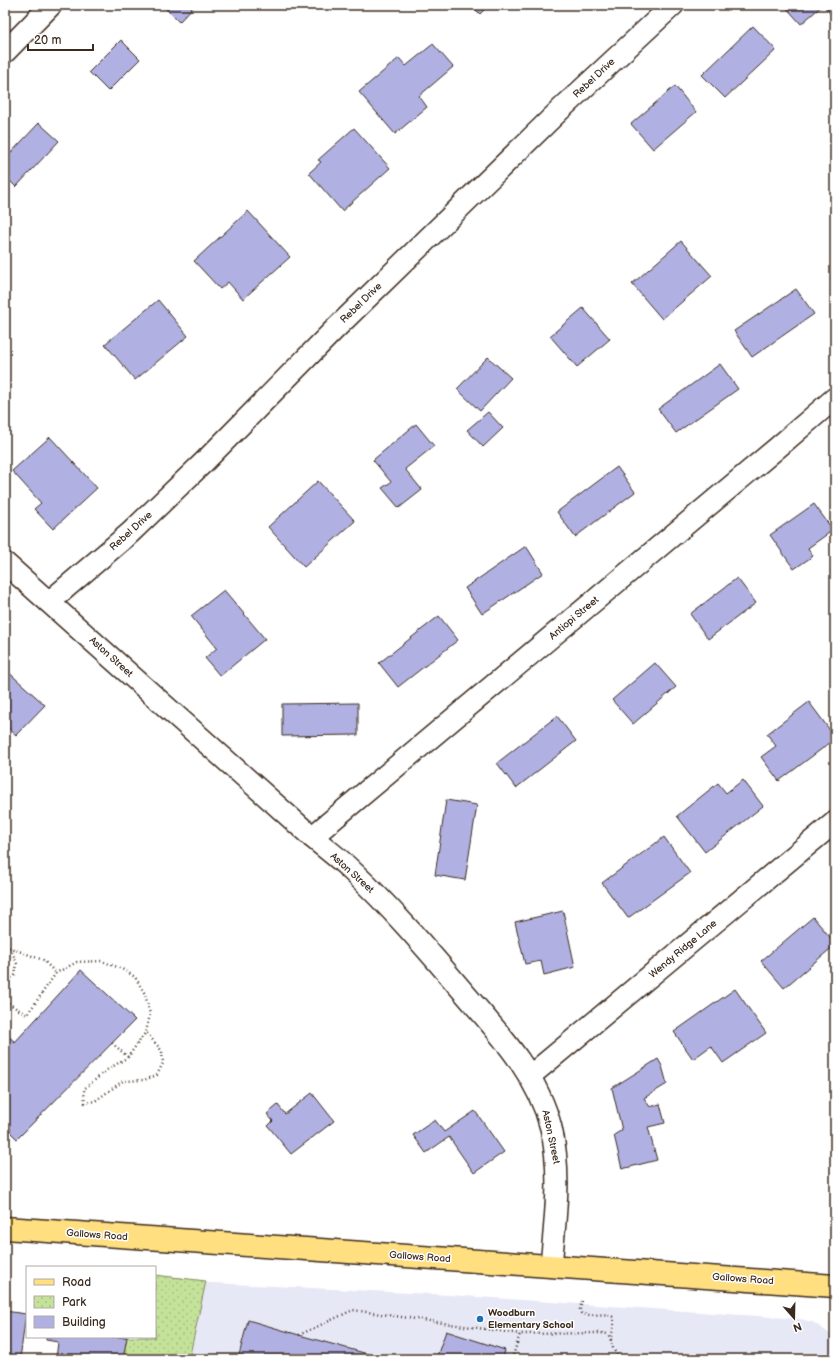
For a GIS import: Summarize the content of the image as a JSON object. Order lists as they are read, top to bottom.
{
  "streets": {
    "main road": ["Gallows Road"],
    "street": [
      "Rebel Drive",
      "Antiopi Street",
      "Aston Street",
      "Wendy Ridge Lane"
    ]
  },
  "crossings": [
    ["Rebel Drive", "Aston Street"],
    ["Antiopi Street", "Aston Street"],
    ["Aston Street", "Wendy Ridge Lane"],
    ["Aston Street", "Gallows Road"]
  ],
  "places": ["Woodburn Elementary School"],
  "legend": ["Road", "Park", "Building"],
  "scale_bar": "20 m",
  "north": "bottom"
}
